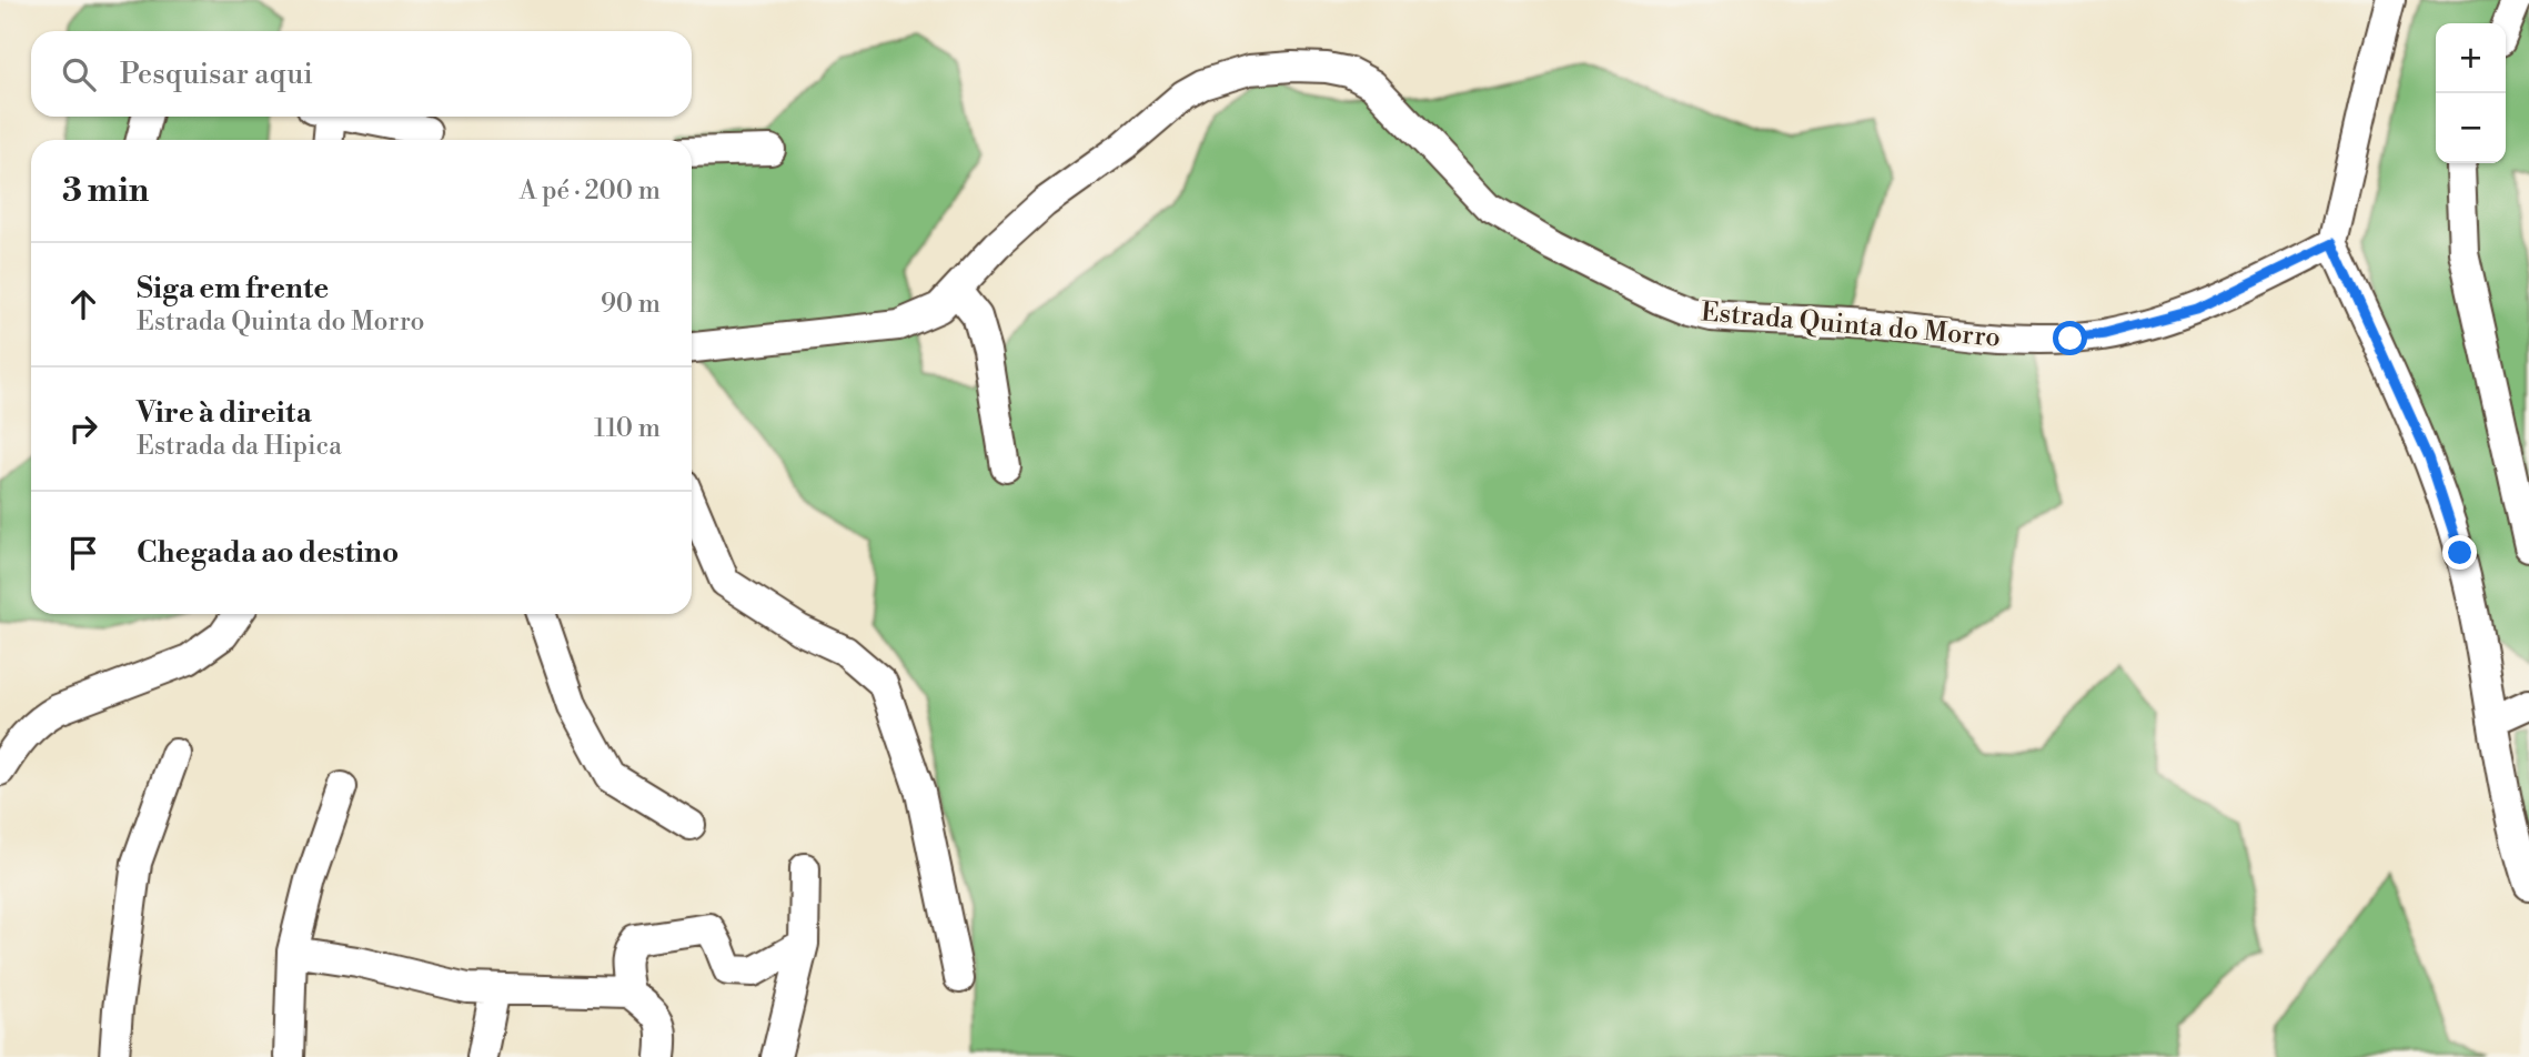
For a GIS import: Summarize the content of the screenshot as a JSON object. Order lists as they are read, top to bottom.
{
  "streets": {
    "street": ["Estrada Quinta do Morro"]
  },
  "page": {
    "map_buttons": ["+", "−"],
    "search": "Pesquisar aqui",
    "heading": ["3 min", "A pé · 200 m"],
    "list": [
      ["Siga em frente", "Estrada Quinta do Morro", "90 m"],
      ["Vire à direita", "Estrada da Hipica", "110 m"],
      "Chegada ao destino"
    ]
  }
}
